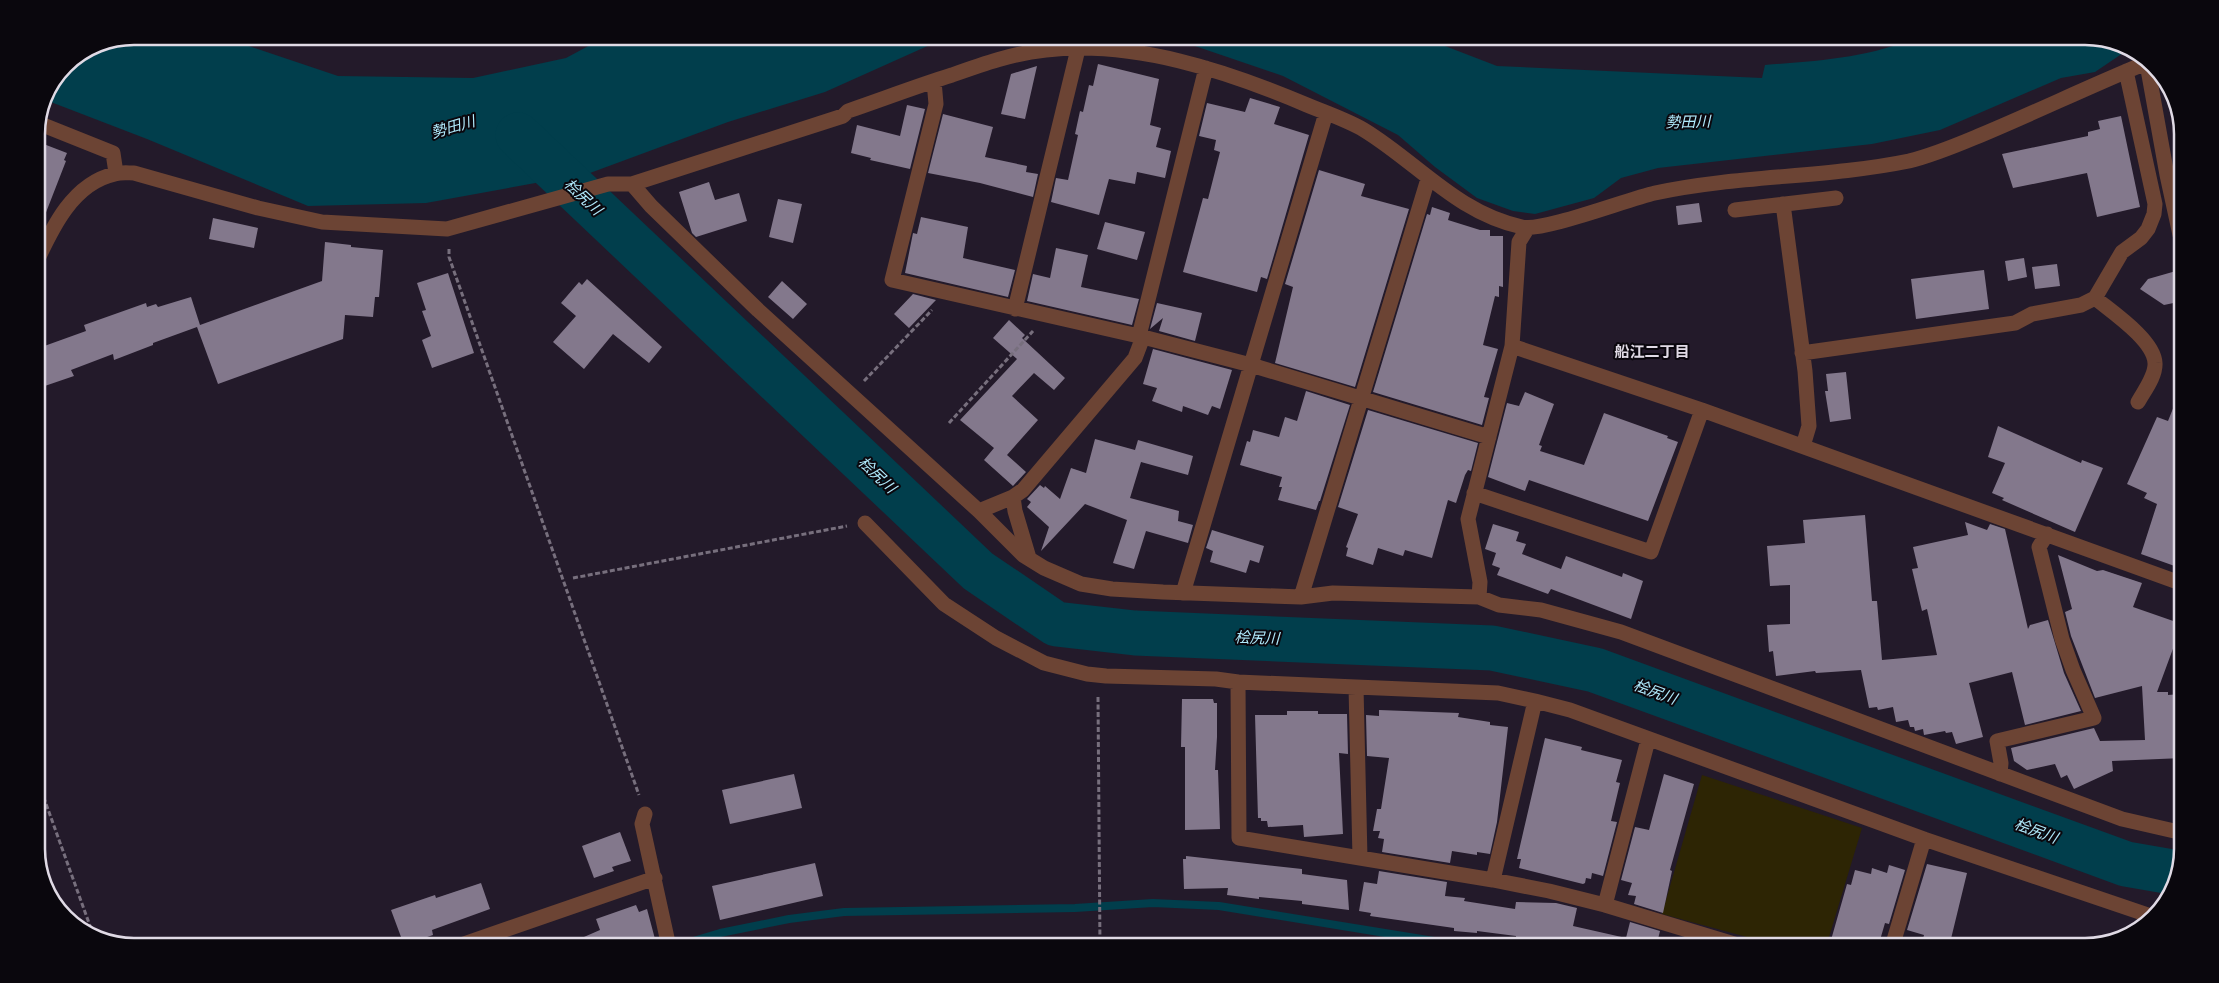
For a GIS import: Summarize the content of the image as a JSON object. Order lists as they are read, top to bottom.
{
  "districts": ["船江二丁目"],
  "water": ["勢田川", "桧尻川"]
}
